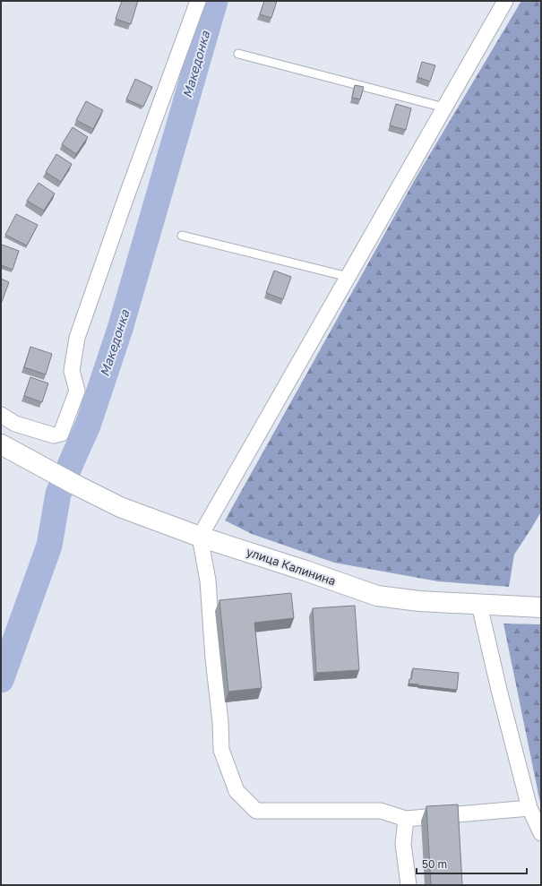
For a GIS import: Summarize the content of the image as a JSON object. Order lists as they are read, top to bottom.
{
  "streets": {
    "main road": ["улица Калинина"]
  },
  "water": ["Македонка"],
  "scale_bar": "50 m"
}
